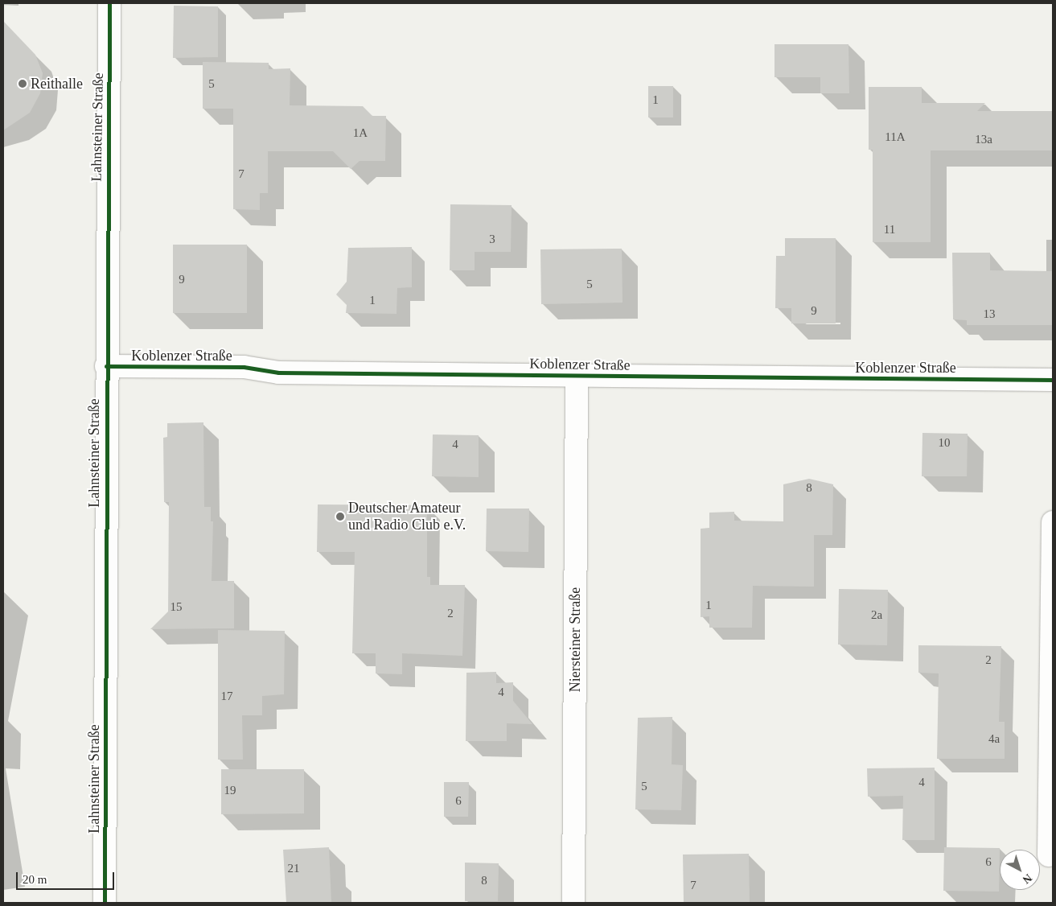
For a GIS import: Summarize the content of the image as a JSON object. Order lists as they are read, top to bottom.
{
  "streets": {
    "street": ["Lahnsteiner Straße", "Koblenzer Straße", "Niersteiner Straße"]
  },
  "crossings": [
    ["Lahnsteiner Straße", "Koblenzer Straße"],
    ["Koblenzer Straße", "Niersteiner Straße"]
  ],
  "places": ["Reithalle", "Deutscher Amateur und Radio Club e.V."],
  "house_numbers": [
    "5",
    "1",
    "1A",
    "11A",
    "13a",
    "7",
    "11",
    "3",
    "9",
    "5",
    "1",
    "9",
    "13",
    "10",
    "4",
    "8",
    "1",
    "15",
    "2",
    "2a",
    "2",
    "4",
    "17",
    "4a",
    "4",
    "5",
    "19",
    "6",
    "6",
    "21",
    "8",
    "7"
  ],
  "scale_bar": "20 m",
  "north": "bottom right"
}
